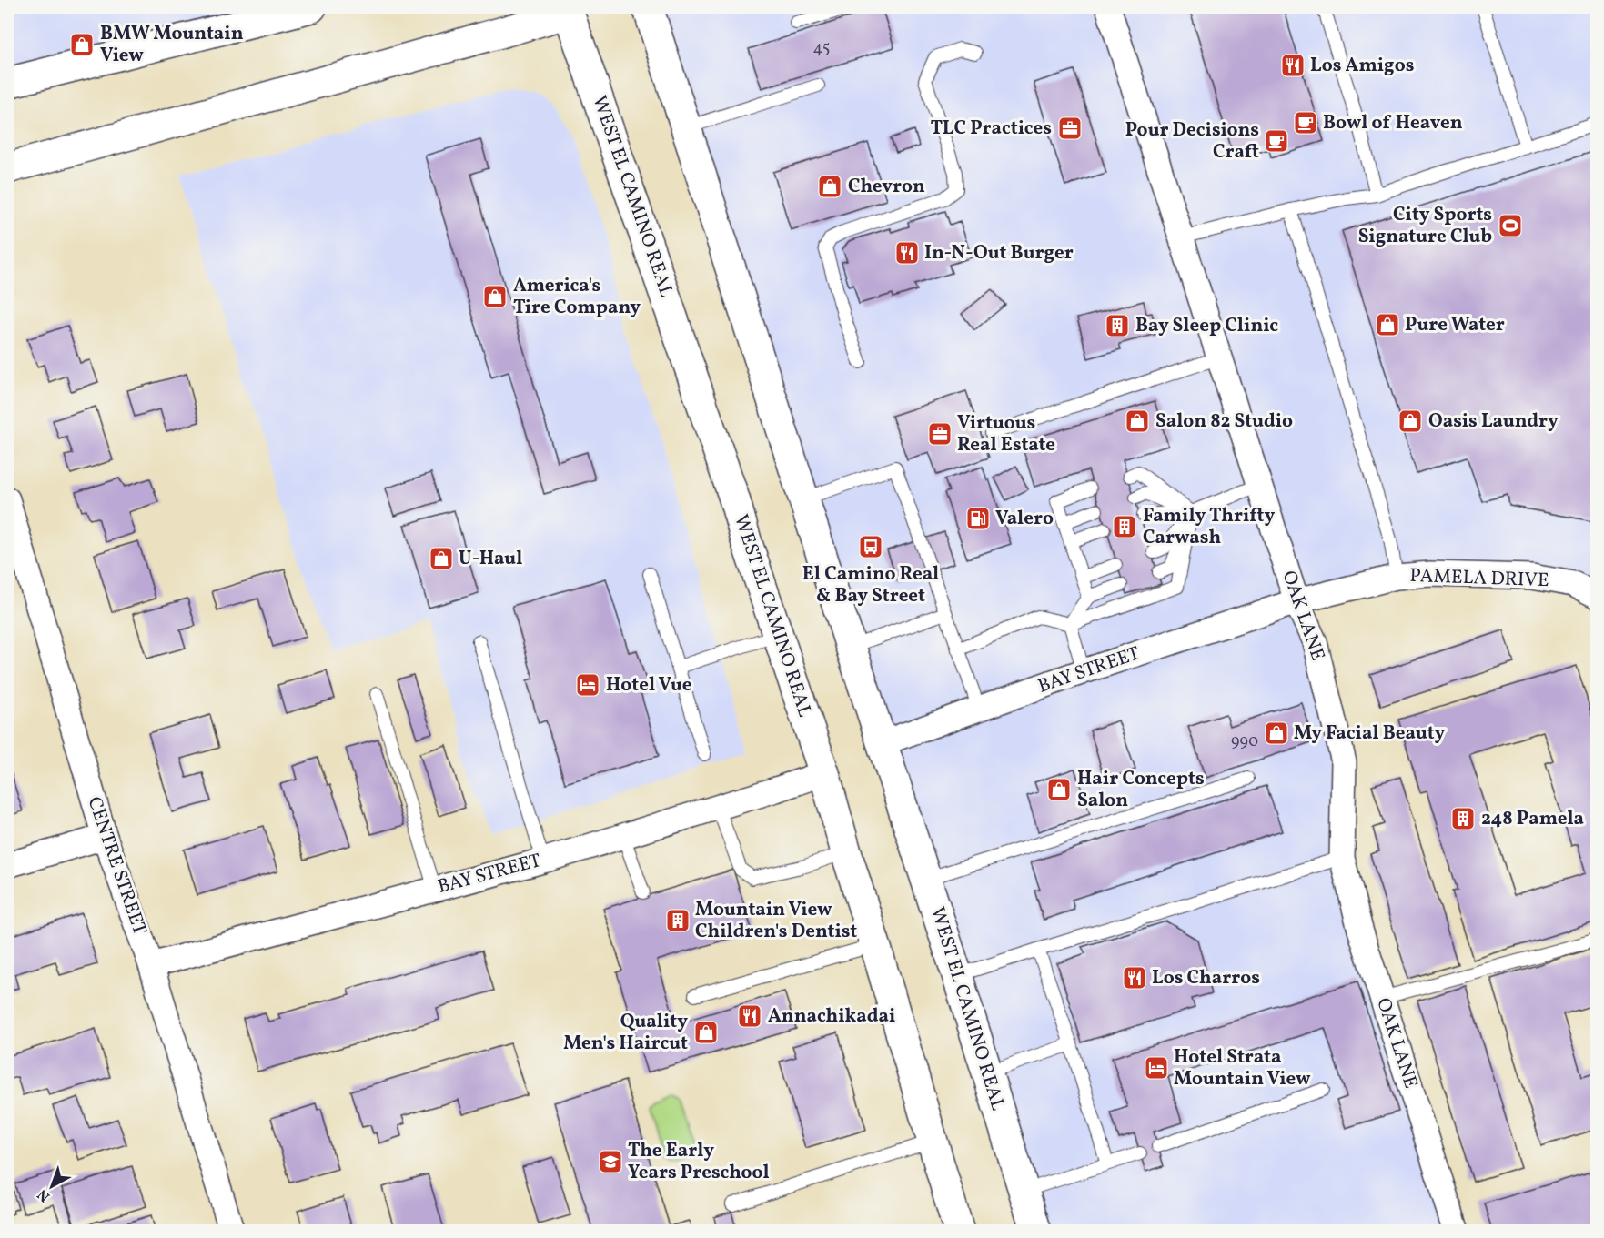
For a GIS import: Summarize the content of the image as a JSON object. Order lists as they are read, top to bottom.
{
  "streets": {
    "main road": ["WEST EL CAMINO REAL"],
    "street": [
      "PAMELA DRIVE",
      "OAK LANE",
      "BAY STREET",
      "CENTRE STREET"
    ]
  },
  "crossings": [
    ["WEST EL CAMINO REAL", "BAY STREET"],
    ["PAMELA DRIVE", "OAK LANE"],
    ["PAMELA DRIVE", "BAY STREET"],
    ["OAK LANE", "BAY STREET"],
    ["BAY STREET", "CENTRE STREET"]
  ],
  "places": {
    "shop": [
      "BMW Mountain View",
      "Chevron",
      "America's Tire Company",
      "Pure Water",
      "Salon 82 Studio",
      "Oasis Laundry",
      "U-Haul",
      "My Facial Beauty",
      "Hair Concepts Salon",
      "Quality Men's Haircut"
    ],
    "restaurant": [
      "Los Amigos",
      "In-N-Out Burger",
      "Los Charros",
      "Annachikadai"
    ],
    "cafe": ["Bowl of Heaven", "Pour Decisions Craft"],
    "office": ["TLC Practices", "Virtuous Real Estate"],
    "sports": ["City Sports Signature Club"],
    "building": [
      "Bay Sleep Clinic",
      "Family Thrifty Carwash",
      "248 Pamela",
      "Mountain View Children's Dentist"
    ],
    "fuel station": ["Valero"],
    "bus stop": ["El Camino Real & Bay Street"],
    "hotel": ["Hotel Vue", "Hotel Strata Mountain View"],
    "school or university": ["The Early Years Preschool"]
  },
  "house_numbers": ["45", "990"],
  "north": "bottom left"
}
